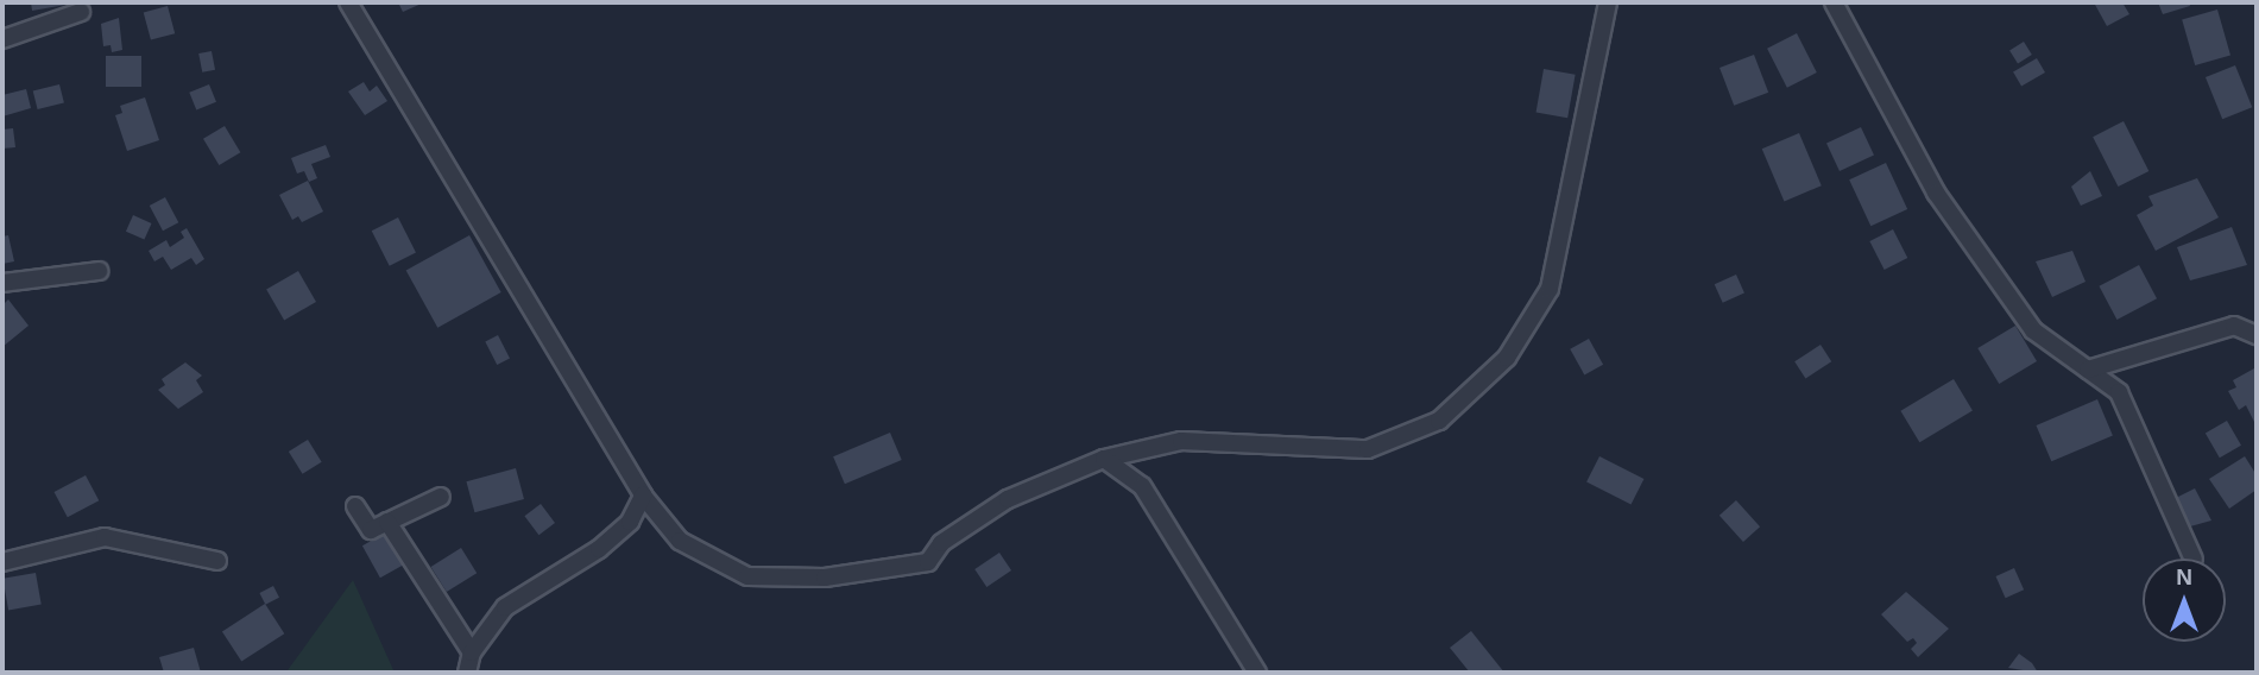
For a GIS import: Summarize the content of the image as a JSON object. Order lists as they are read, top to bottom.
{
  "north": "top"
}
